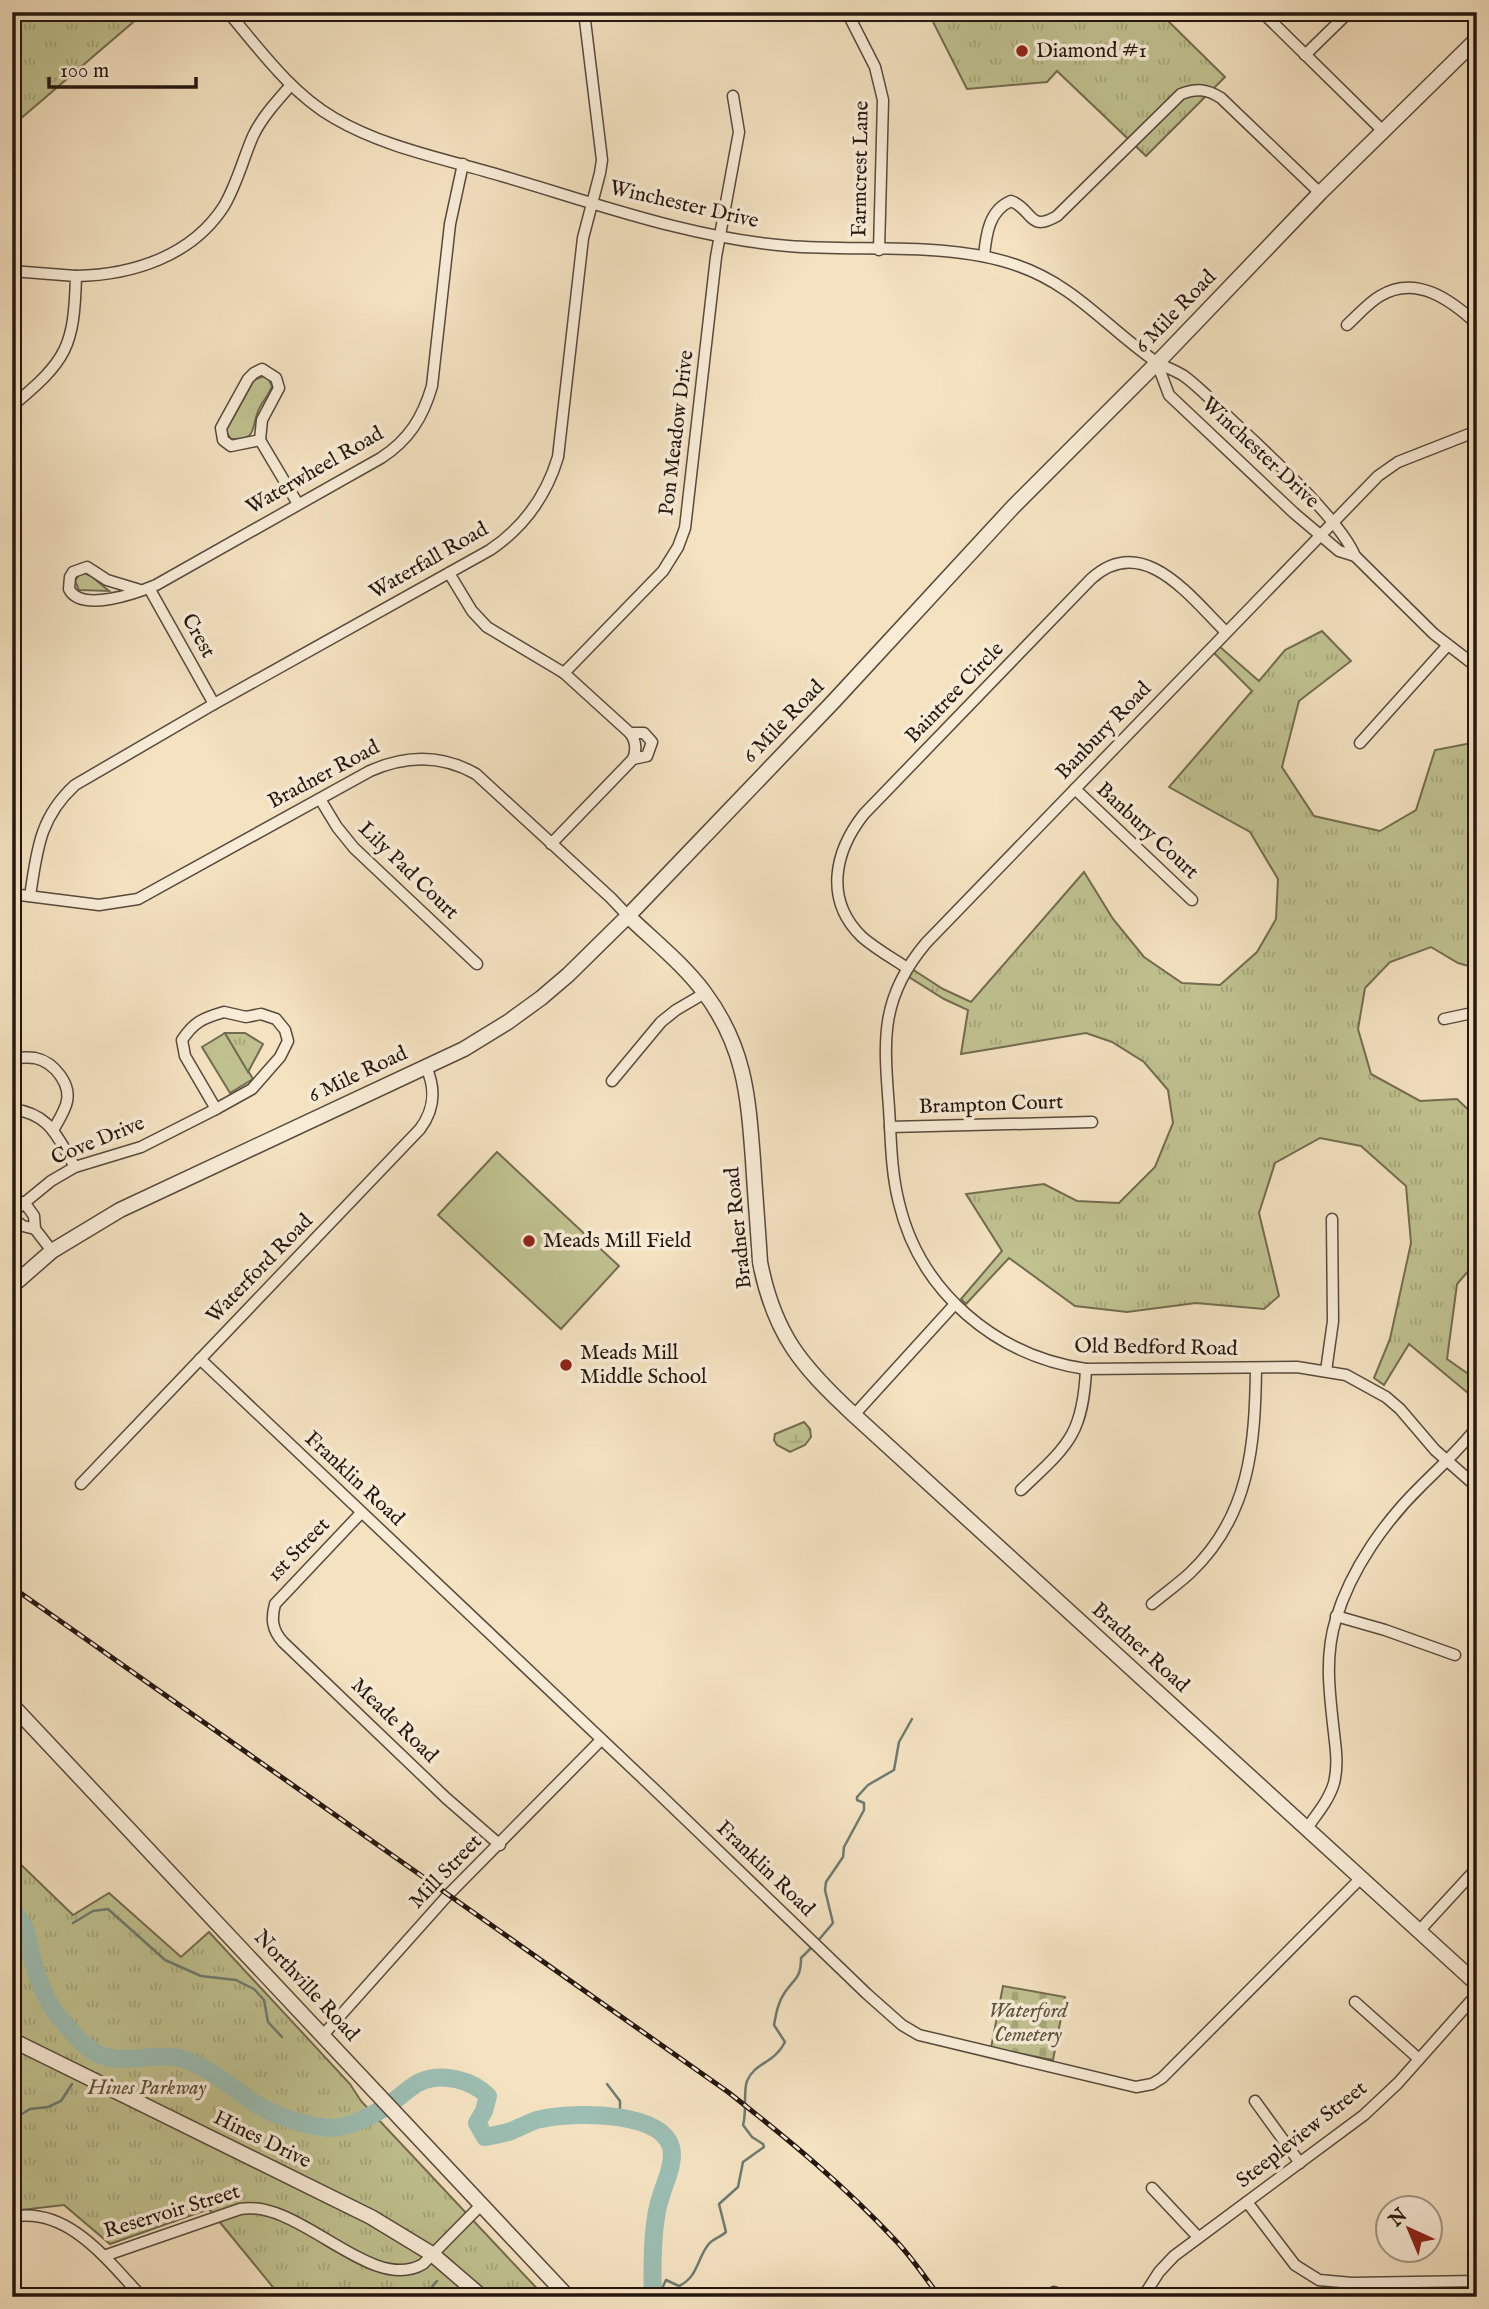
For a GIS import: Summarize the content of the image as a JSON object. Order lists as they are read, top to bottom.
{
  "streets": {
    "street": [
      "Farmcrest Lane",
      "Winchester Drive",
      "6 Mile Road",
      "Pon Meadow Drive",
      "Waterwheel Road",
      "Waterfall Road",
      "Crest",
      "Baintree Circle",
      "Banbury Road",
      "Bradner Road",
      "Banbury Court",
      "Lily Pad Court",
      "Brampton Court",
      "Cove Drive",
      "Waterford Road",
      "Old Bedford Road",
      "Franklin Road",
      "1st Street",
      "Meade Road",
      "Mill Street",
      "Northville Road",
      "Steepleview Street",
      "Hines Drive",
      "Reservoir Street"
    ]
  },
  "crossings": [
    ["Farmcrest Lane", "Winchester Drive"],
    ["Winchester Drive", "6 Mile Road"],
    ["Winchester Drive", "Pon Meadow Drive"],
    ["Winchester Drive", "Waterwheel Road"],
    ["Winchester Drive", "Waterfall Road"],
    ["Winchester Drive", "Banbury Road"],
    ["6 Mile Road", "Bradner Road"],
    ["6 Mile Road", "Waterford Road"],
    ["Waterwheel Road", "Crest"],
    ["Waterfall Road", "Crest"],
    ["Waterfall Road", "Bradner Road"],
    ["Baintree Circle", "Banbury Road"],
    ["Baintree Circle", "Old Bedford Road"],
    ["Banbury Road", "Banbury Court"],
    ["Banbury Road", "Old Bedford Road"],
    ["Bradner Road", "Lily Pad Court"],
    ["Bradner Road", "Franklin Road"],
    ["Brampton Court", "Old Bedford Road"],
    ["Waterford Road", "Franklin Road"],
    ["Franklin Road", "1st Street"],
    ["Franklin Road", "Mill Street"],
    ["1st Street", "Meade Road"],
    ["Meade Road", "Mill Street"],
    ["Mill Street", "Northville Road"],
    ["Northville Road", "Reservoir Street"],
    ["Hines Drive", "Reservoir Street"]
  ],
  "parks": ["Waterford Cemetery", "Hines Parkway"],
  "places": ["Diamond #1", "Meads Mill Field", "Meads Mill Middle School"],
  "scale_bar": "100 m",
  "north": "top left"
}
